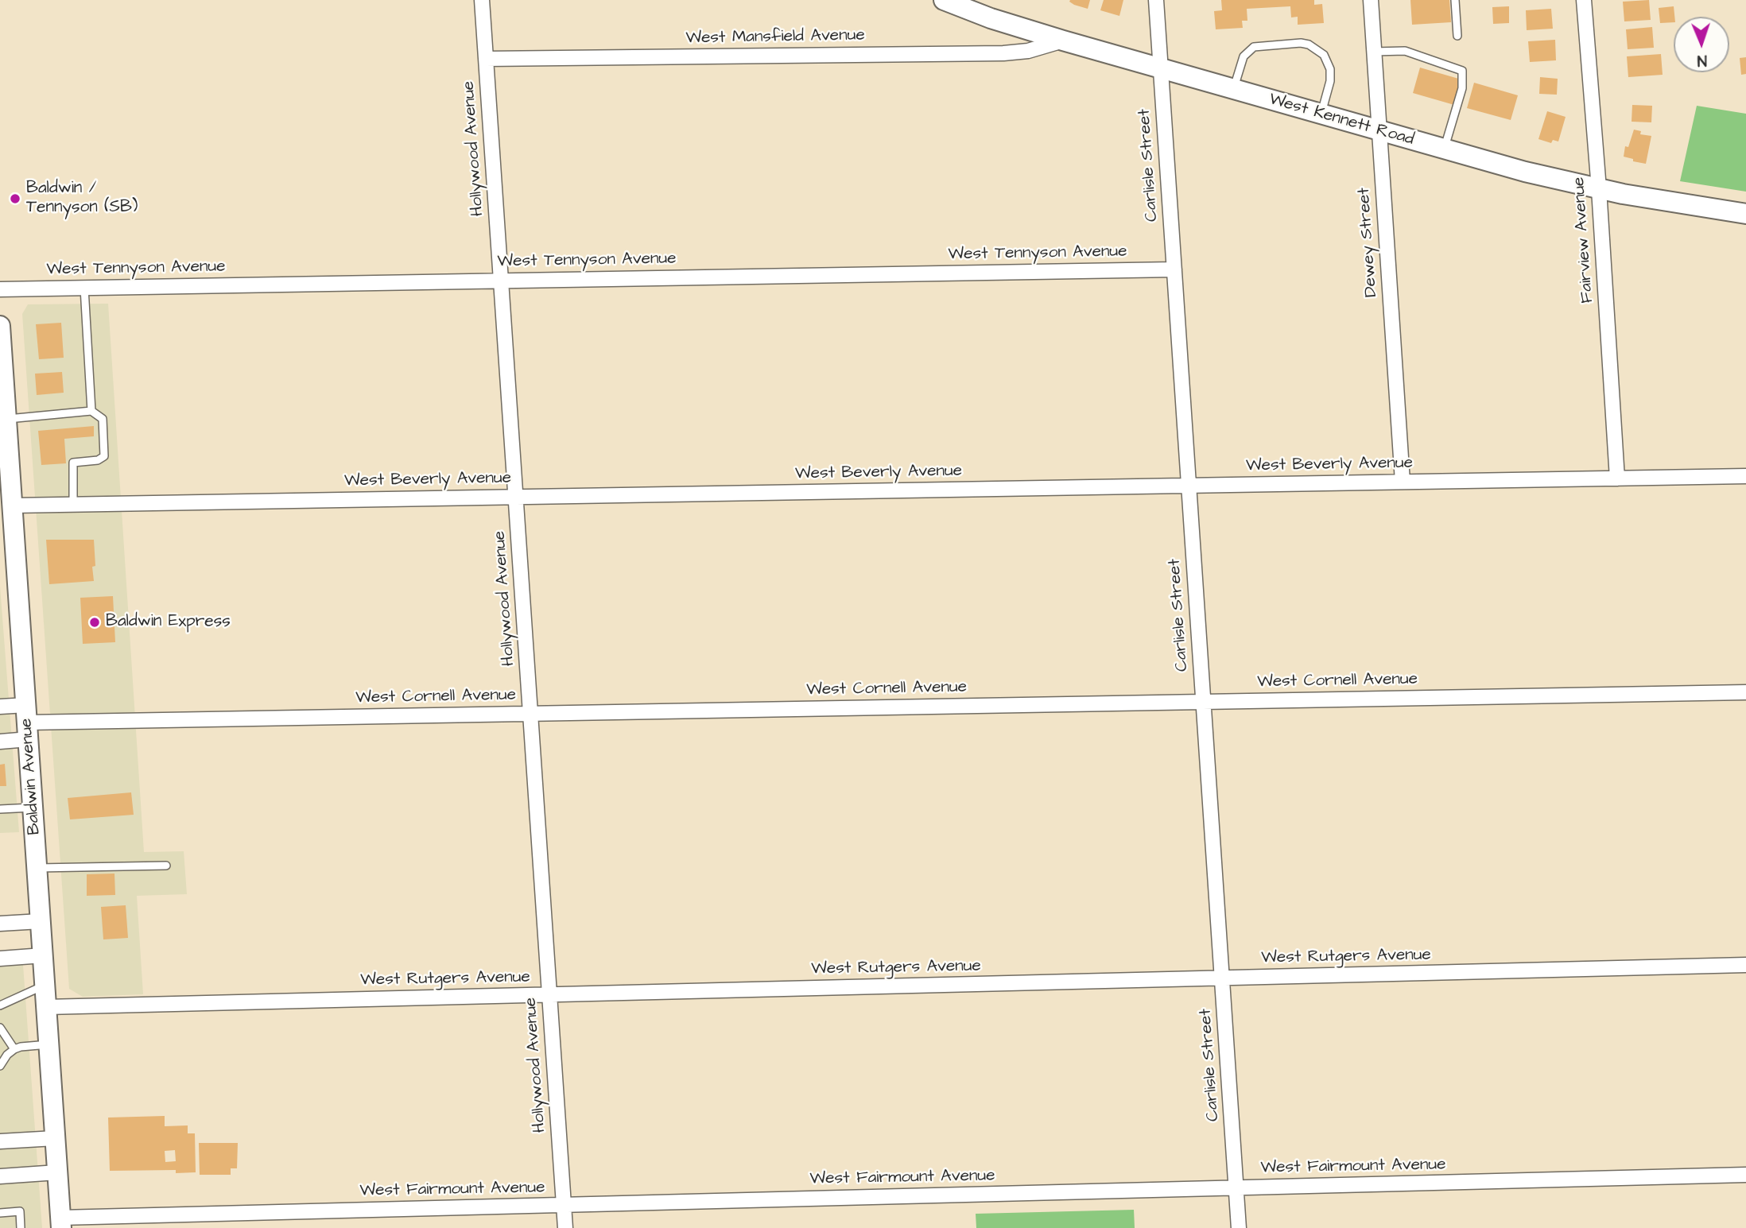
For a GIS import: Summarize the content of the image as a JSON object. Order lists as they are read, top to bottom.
{
  "streets": {
    "main road": ["West Kennett Road", "Baldwin Avenue"],
    "street": [
      "West Mansfield Avenue",
      "Hollywood Avenue",
      "Carlisle Street",
      "Fairview Avenue",
      "Dewey Street",
      "West Tennyson Avenue",
      "West Beverly Avenue",
      "West Cornell Avenue",
      "West Rutgers Avenue",
      "West Fairmount Avenue"
    ]
  },
  "crossings": [
    ["West Mansfield Avenue", "West Kennett Road"],
    ["West Mansfield Avenue", "Hollywood Avenue"],
    ["West Kennett Road", "Carlisle Street"],
    ["West Kennett Road", "Fairview Avenue"],
    ["West Kennett Road", "Dewey Street"],
    ["Hollywood Avenue", "West Tennyson Avenue"],
    ["Hollywood Avenue", "West Beverly Avenue"],
    ["Hollywood Avenue", "West Cornell Avenue"],
    ["Hollywood Avenue", "West Rutgers Avenue"],
    ["Hollywood Avenue", "West Fairmount Avenue"],
    ["Carlisle Street", "West Tennyson Avenue"],
    ["Carlisle Street", "West Beverly Avenue"],
    ["Carlisle Street", "West Cornell Avenue"],
    ["Carlisle Street", "West Rutgers Avenue"],
    ["Carlisle Street", "West Fairmount Avenue"],
    ["Fairview Avenue", "West Beverly Avenue"],
    ["Dewey Street", "West Beverly Avenue"],
    ["West Beverly Avenue", "Baldwin Avenue"],
    ["West Cornell Avenue", "Baldwin Avenue"],
    ["Baldwin Avenue", "West Rutgers Avenue"],
    ["Baldwin Avenue", "West Fairmount Avenue"]
  ],
  "places": ["Baldwin / Tennyson (SB)", "Baldwin Express"],
  "north": "bottom"
}
